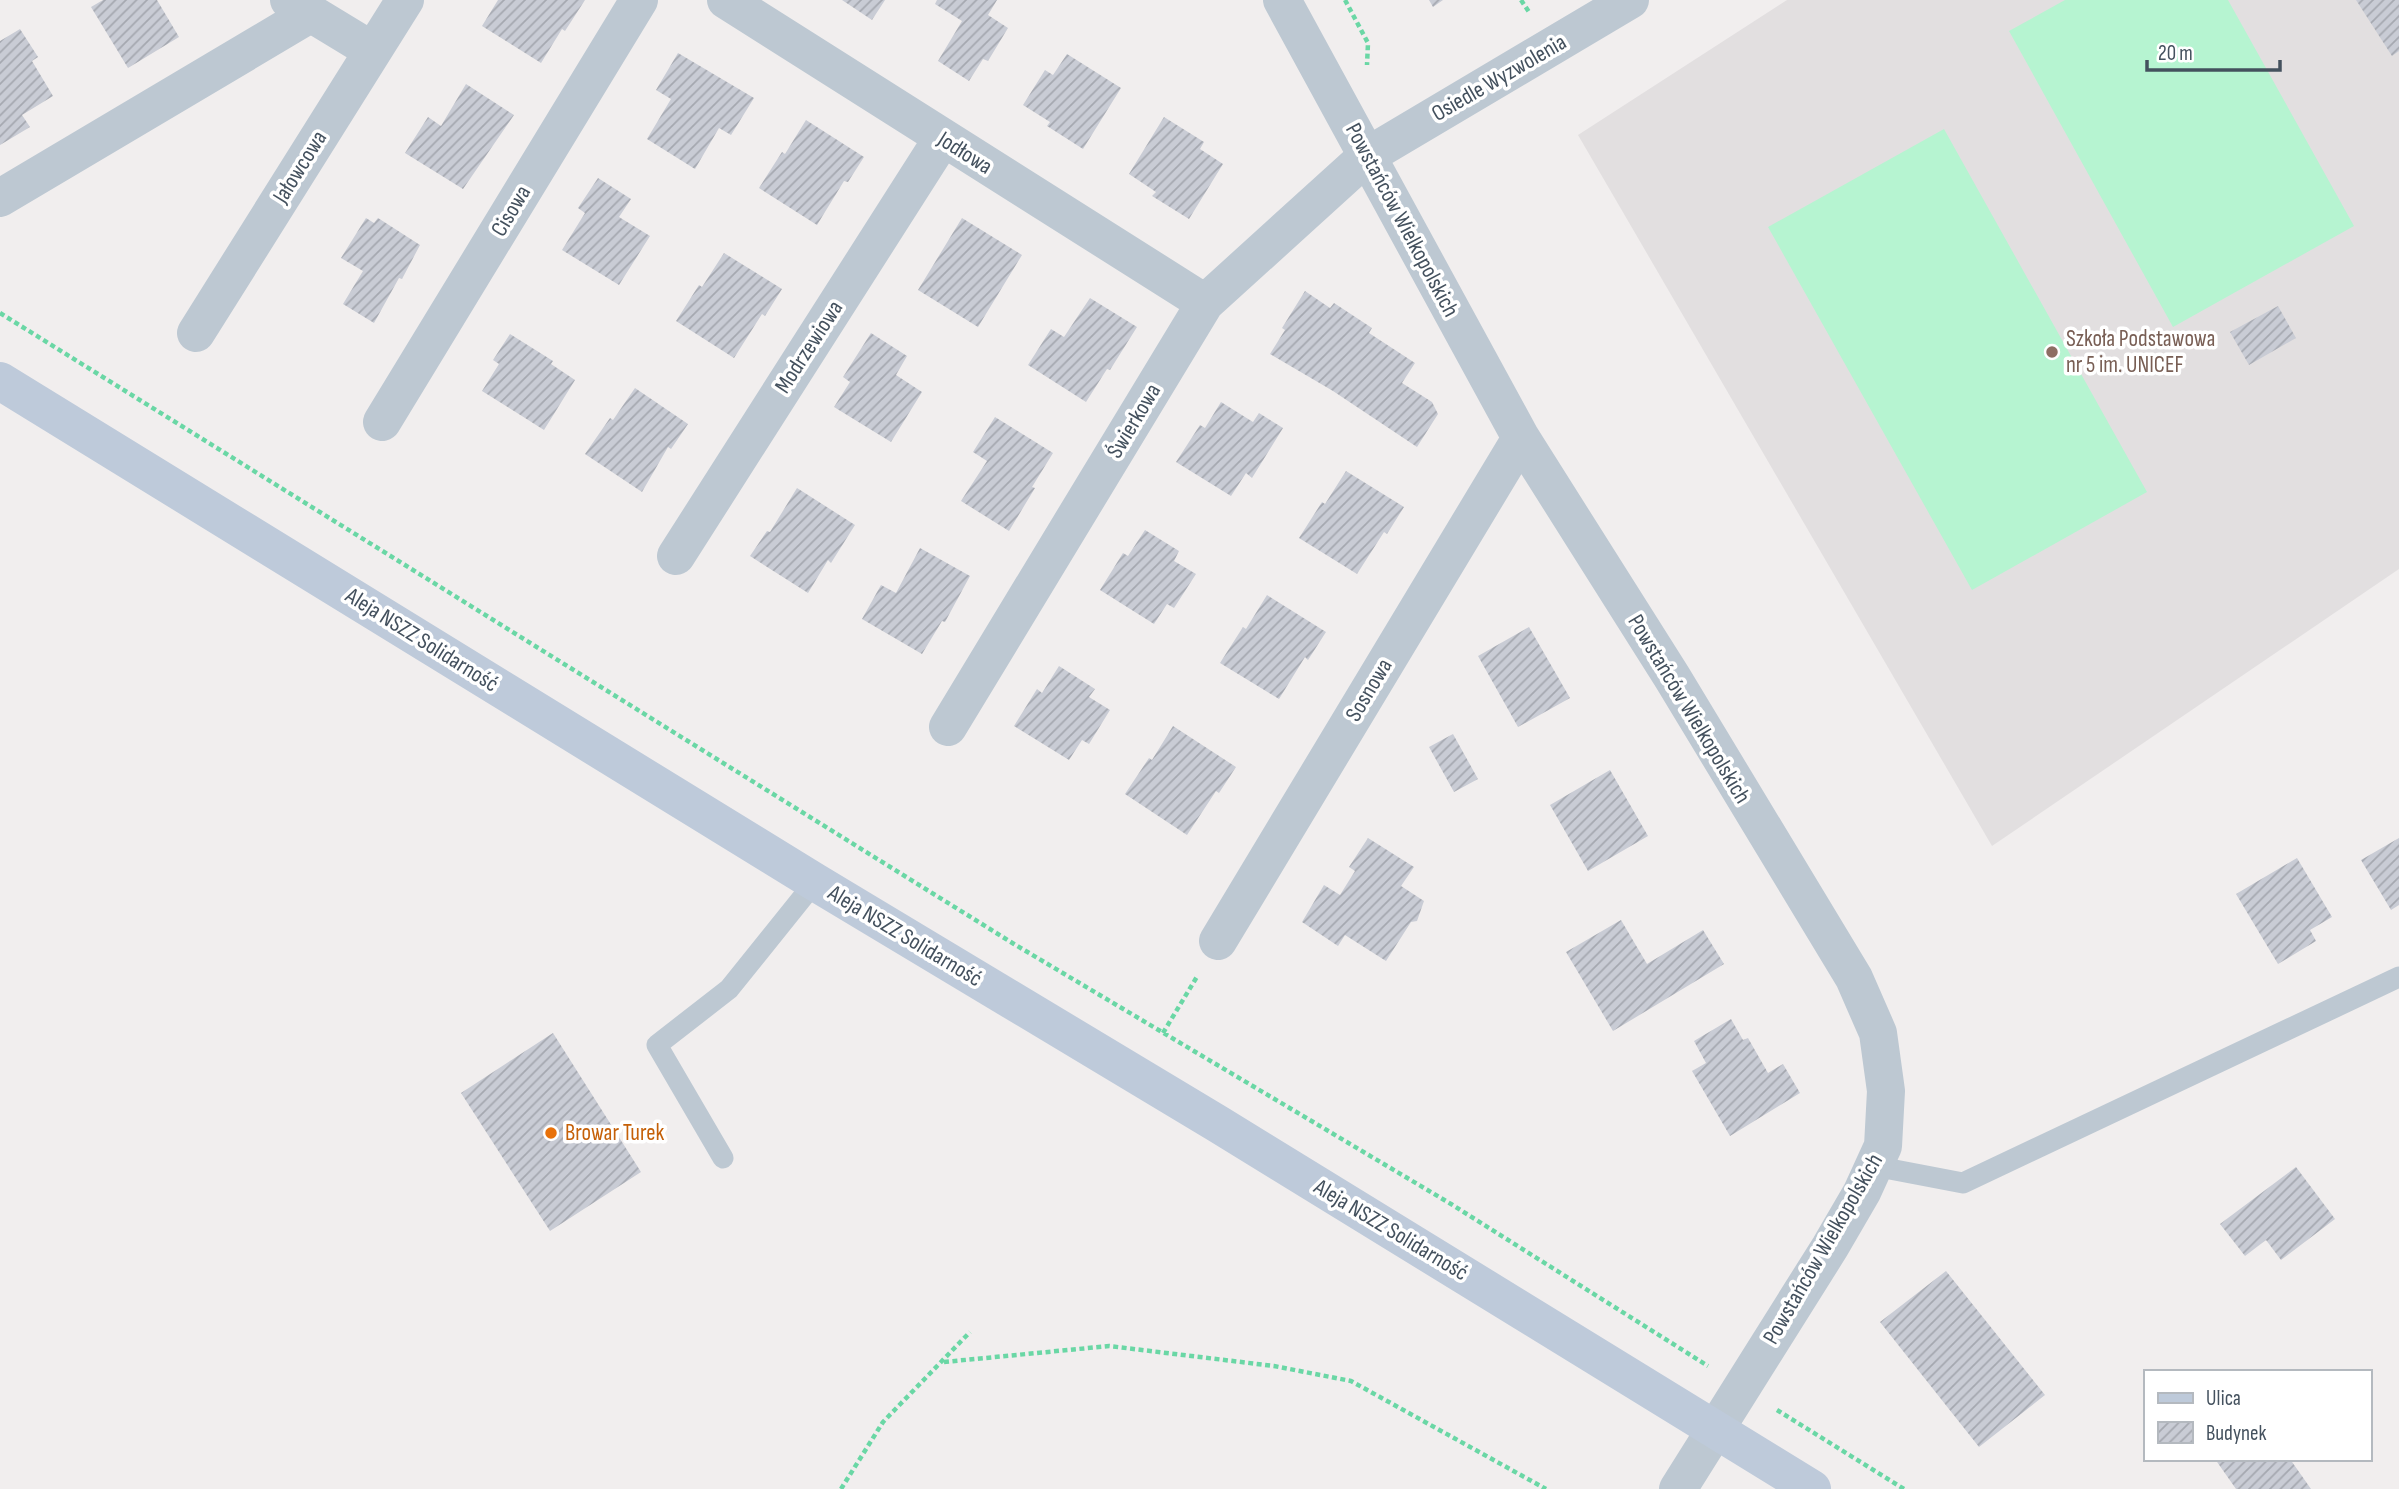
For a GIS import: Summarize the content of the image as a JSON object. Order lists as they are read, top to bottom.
{
  "streets": {
    "street": [
      "Osiedle Wyzwolenia",
      "Jodłowa",
      "Jałowcowa",
      "Cisowa",
      "Powstańców Wielkopolskich",
      "Modrzewiowa",
      "Świerkowa",
      "Aleja NSZZ Solidarność",
      "Sosnowa"
    ]
  },
  "crossings": [
    ["Osiedle Wyzwolenia", "Powstańców Wielkopolskich"],
    ["Osiedle Wyzwolenia", "Świerkowa"],
    ["Jodłowa", "Modrzewiowa"],
    ["Jodłowa", "Świerkowa"],
    ["Powstańców Wielkopolskich", "Świerkowa"],
    ["Powstańców Wielkopolskich", "Aleja NSZZ Solidarność"],
    ["Powstańców Wielkopolskich", "Sosnowa"]
  ],
  "places": ["Szkoła Podstawowa nr 5 im. UNICEF", "Browar Turek"],
  "legend": ["Ulica", "Budynek"],
  "scale_bar": "20 m"
}
